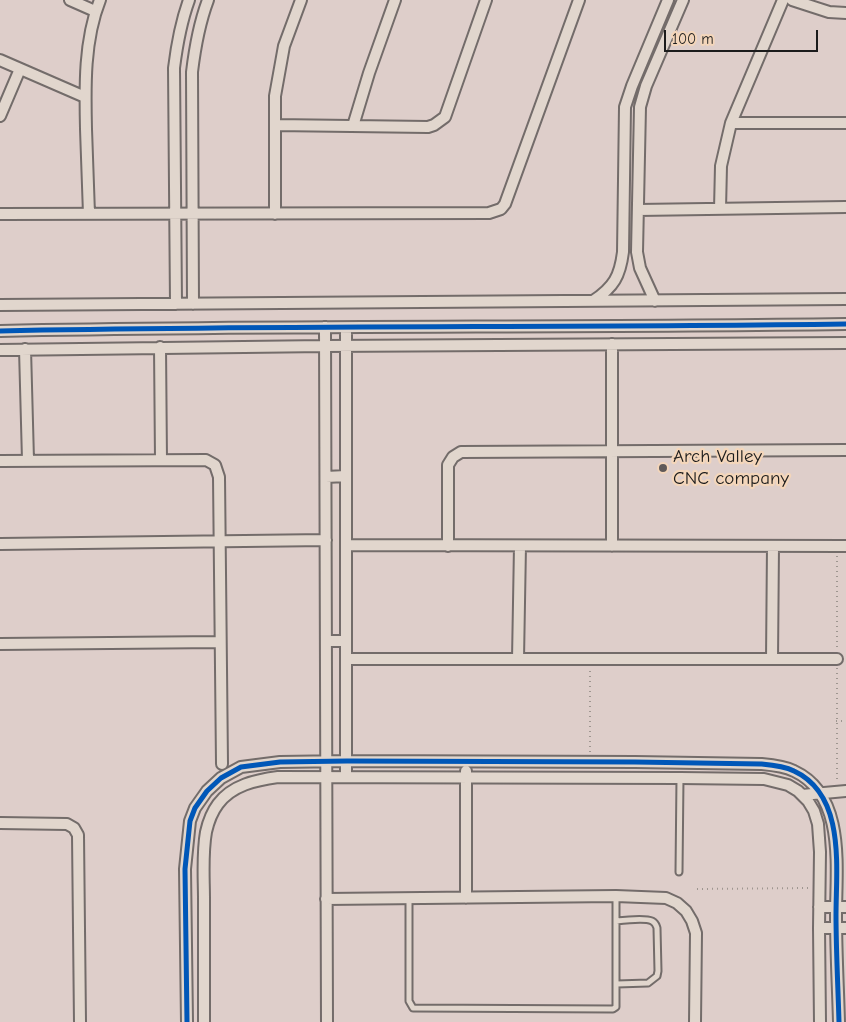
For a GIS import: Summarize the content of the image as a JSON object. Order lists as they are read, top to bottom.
{
  "places": ["Arch Valley CNC company"],
  "scale_bar": "100 m"
}
